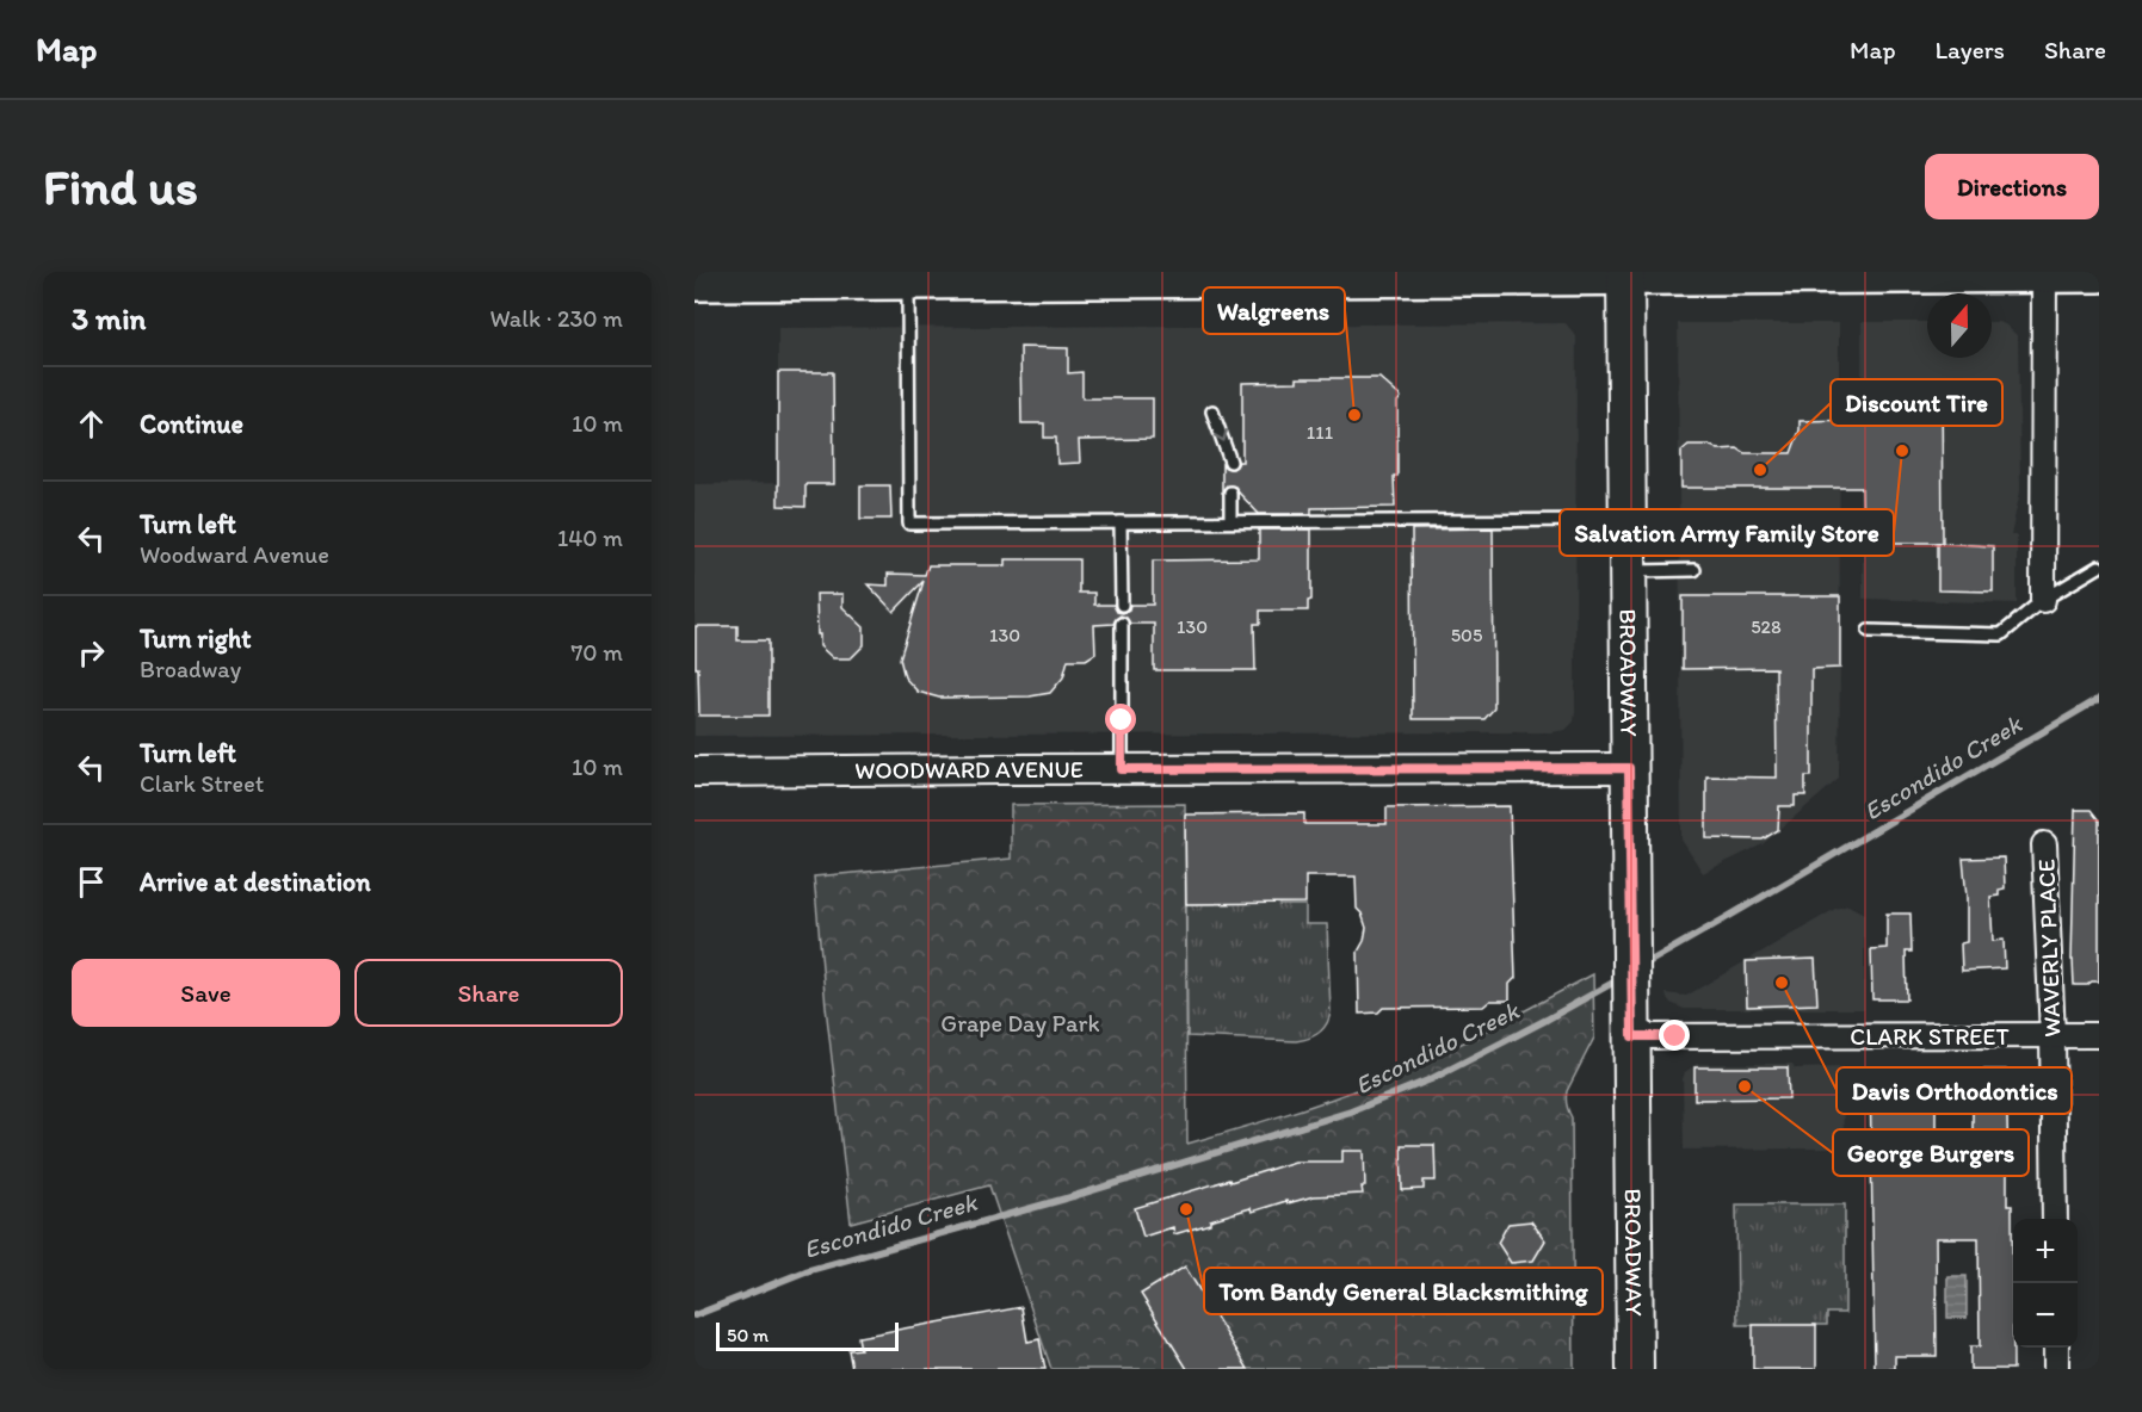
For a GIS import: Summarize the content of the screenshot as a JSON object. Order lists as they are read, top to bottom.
{
  "streets": {
    "main road": ["BROADWAY"],
    "street": ["WOODWARD AVENUE", "WAVERLY PLACE", "CLARK STREET"]
  },
  "crossings": [
    ["BROADWAY", "WOODWARD AVENUE"],
    ["BROADWAY", "CLARK STREET"],
    ["WAVERLY PLACE", "CLARK STREET"]
  ],
  "water": ["Escondido Creek"],
  "parks": ["Grape Day Park"],
  "places": [
    "Walgreens",
    "Salvation Army Family Store",
    "Discount Tire",
    "Davis Orthodontics",
    "George Burgers",
    "Tom Bandy General Blacksmithing"
  ],
  "house_numbers": [
    "111",
    "130",
    "528",
    "130",
    "505"
  ],
  "scale_bar": "50 m",
  "north": "top",
  "page": {
    "header": "Map",
    "nav": ["Map", "Layers", "Share"],
    "buttons": [
      "Directions",
      ["Save", "Share"]
    ],
    "title": "Find us",
    "heading": ["3 min", "Walk · 230 m"],
    "list": [
      ["Continue", "10 m"],
      ["Turn left", "Woodward Avenue", "140 m"],
      ["Turn right", "Broadway", "70 m"],
      ["Turn left", "Clark Street", "10 m"],
      "Arrive at destination"
    ],
    "map_buttons": ["+", "−"],
    "scale": "50 m"
  }
}
